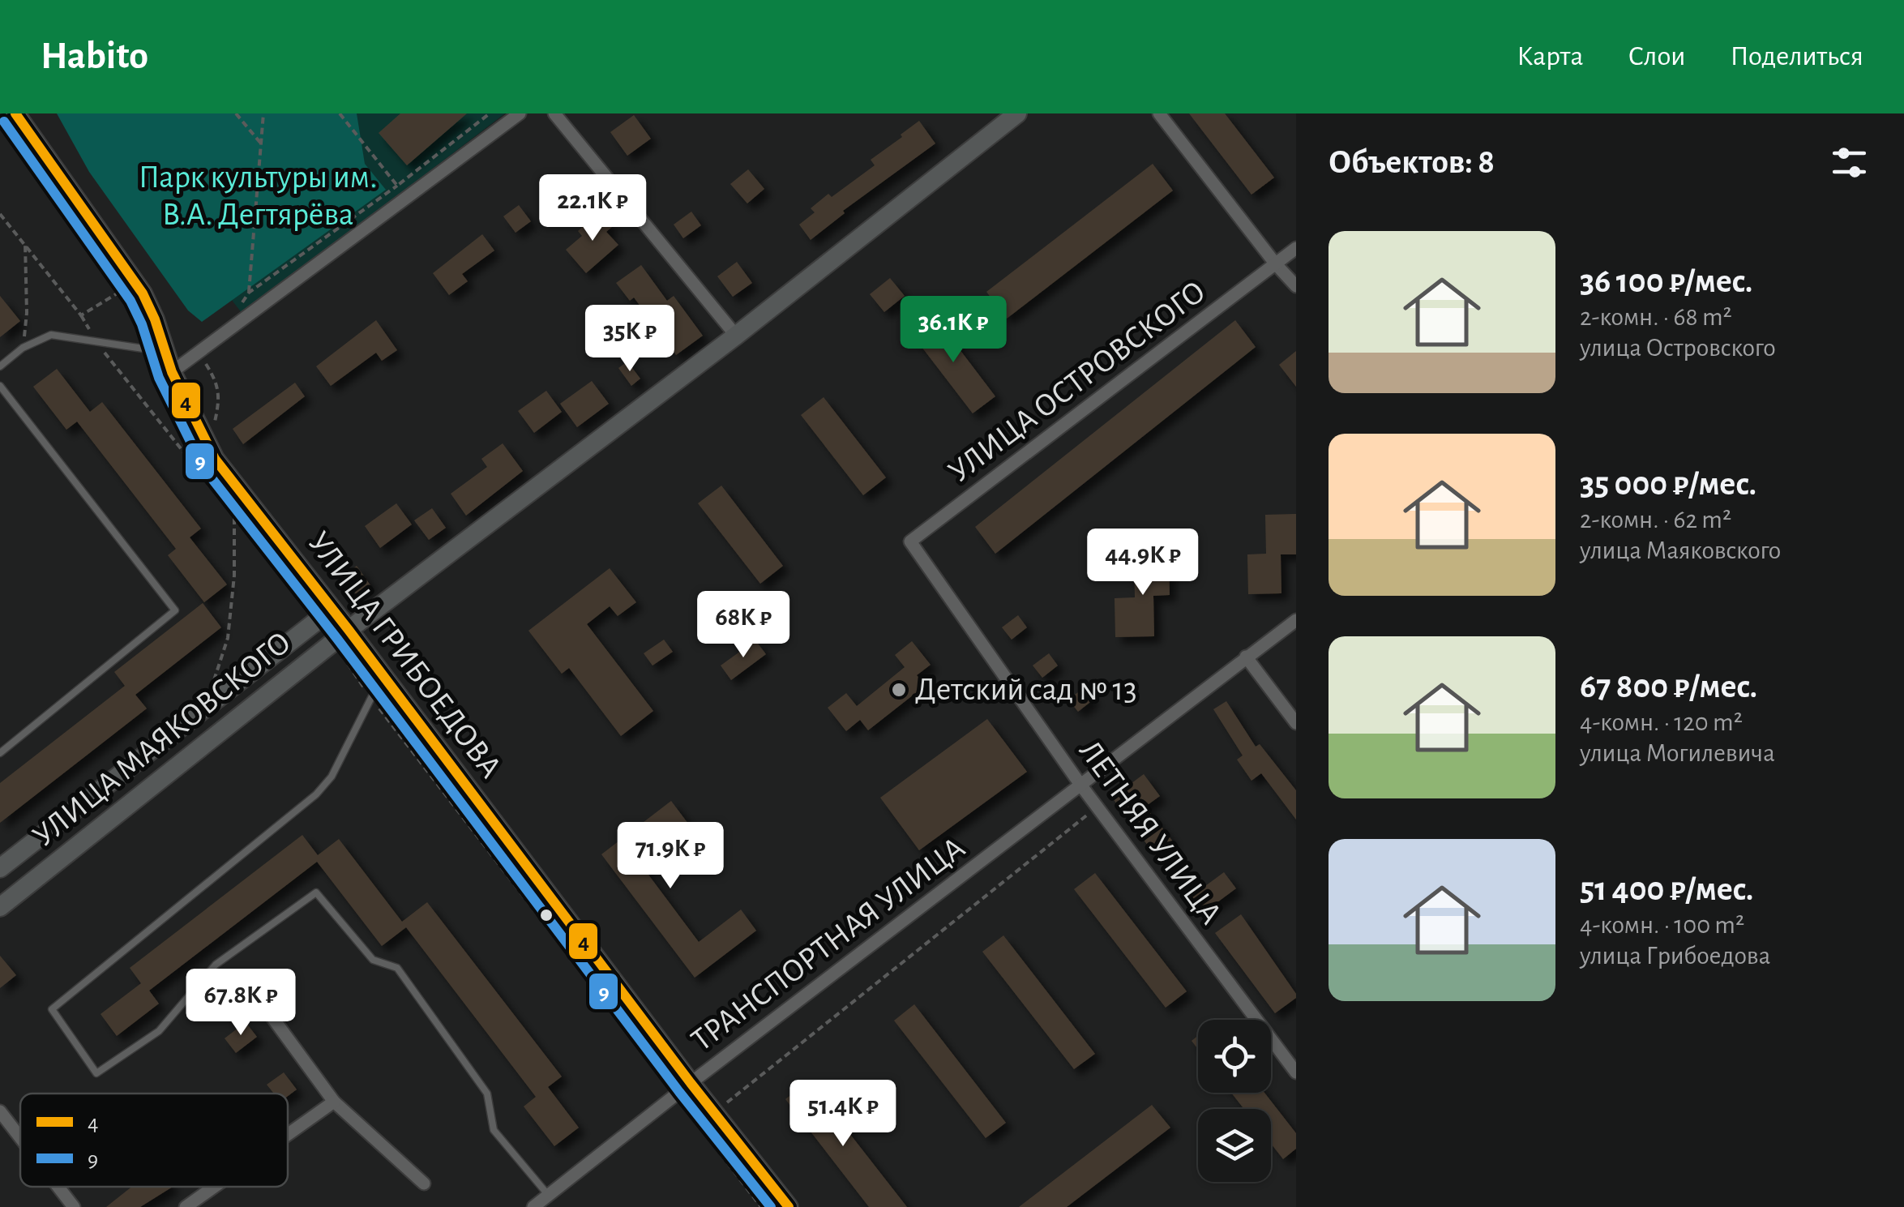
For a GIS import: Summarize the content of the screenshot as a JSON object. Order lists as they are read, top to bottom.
{
  "streets": {
    "street": [
      "УЛИЦА ОСТРОВСКОГО",
      "УЛИЦА ГРИБОЕДОВА",
      "УЛИЦА МАЯКОВСКОГО",
      "ЛЕТНЯЯ УЛИЦА",
      "ТРАНСПОРТНАЯ УЛИЦА"
    ]
  },
  "crossings": [
    ["УЛИЦА ОСТРОВСКОГО", "ЛЕТНЯЯ УЛИЦА"],
    ["УЛИЦА ГРИБОЕДОВА", "УЛИЦА МАЯКОВСКОГО"],
    ["УЛИЦА ГРИБОЕДОВА", "ТРАНСПОРТНАЯ УЛИЦА"],
    ["ЛЕТНЯЯ УЛИЦА", "ТРАНСПОРТНАЯ УЛИЦА"]
  ],
  "parks": ["Парк культуры им. В.А. Дегтярёва"],
  "places": ["Детский сад № 13"],
  "lines": ["transit line 4", "transit line 9"],
  "legend": ["4", "9"],
  "page": {
    "header": "Habito",
    "nav": ["Карта", "Слои", "Поделиться"],
    "heading": "Объектов: 8",
    "price": [
      "22.1K ₽",
      "36.1K ₽",
      "35K ₽",
      "44.9K ₽",
      "68K ₽",
      "71.9K ₽",
      "67.8K ₽",
      "51.4K ₽"
    ],
    "list": [
      {
        "name": "36 100 ₽/мес.",
        "note": "2-комн. · 68 m² · улица Островского"
      },
      {
        "name": "35 000 ₽/мес.",
        "note": "2-комн. · 62 m² · улица Маяковского"
      },
      {
        "name": "67 800 ₽/мес.",
        "note": "4-комн. · 120 m² · улица Могилевича"
      },
      {
        "name": "51 400 ₽/мес.",
        "note": "4-комн. · 100 m² · улица Грибоедова"
      }
    ]
  }
}
